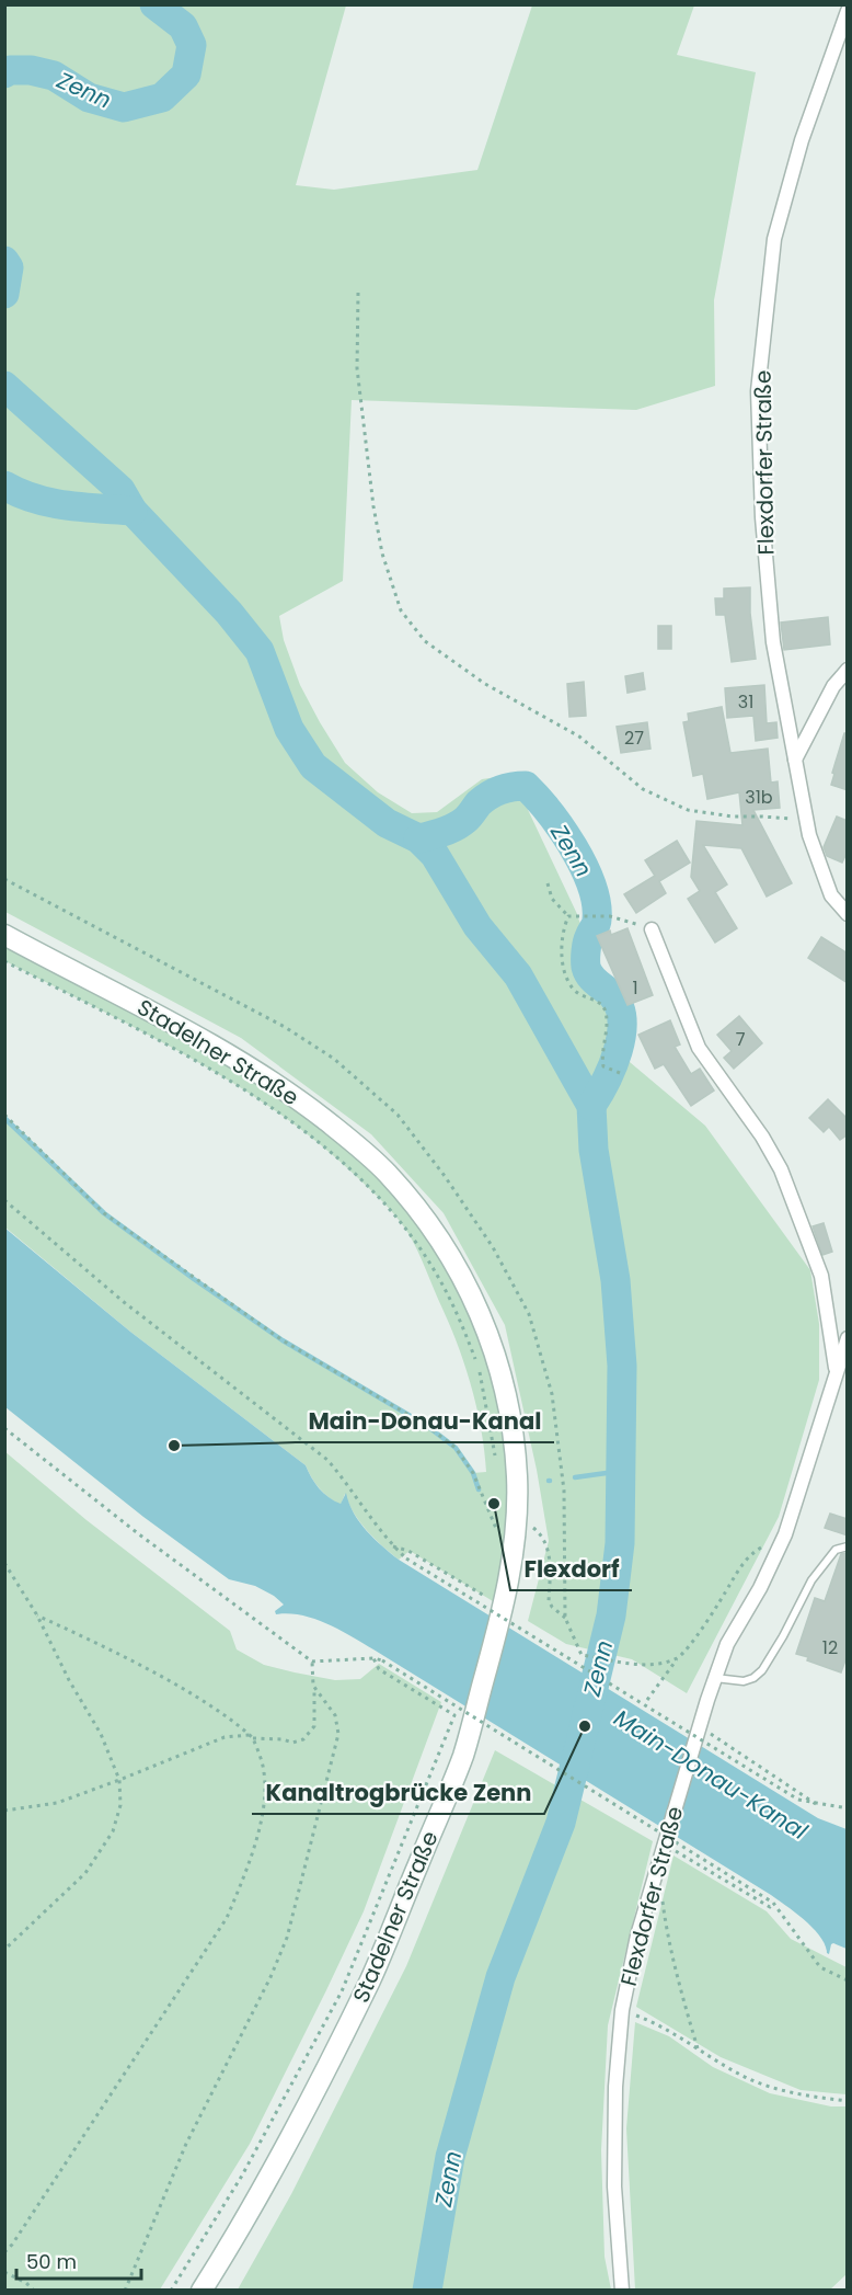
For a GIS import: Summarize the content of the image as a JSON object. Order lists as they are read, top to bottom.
{
  "streets": {
    "main road": ["Stadelner Straße"],
    "street": ["Flexdorfer Straße"]
  },
  "water": ["Zenn", "Main-Donau-Kanal"],
  "places": ["Main-Donau-Kanal", "Flexdorf", "Kanaltrogbrücke Zenn"],
  "house_numbers": [
    "31",
    "27",
    "31b",
    "1",
    "7",
    "12"
  ],
  "scale_bar": "50 m"
}
